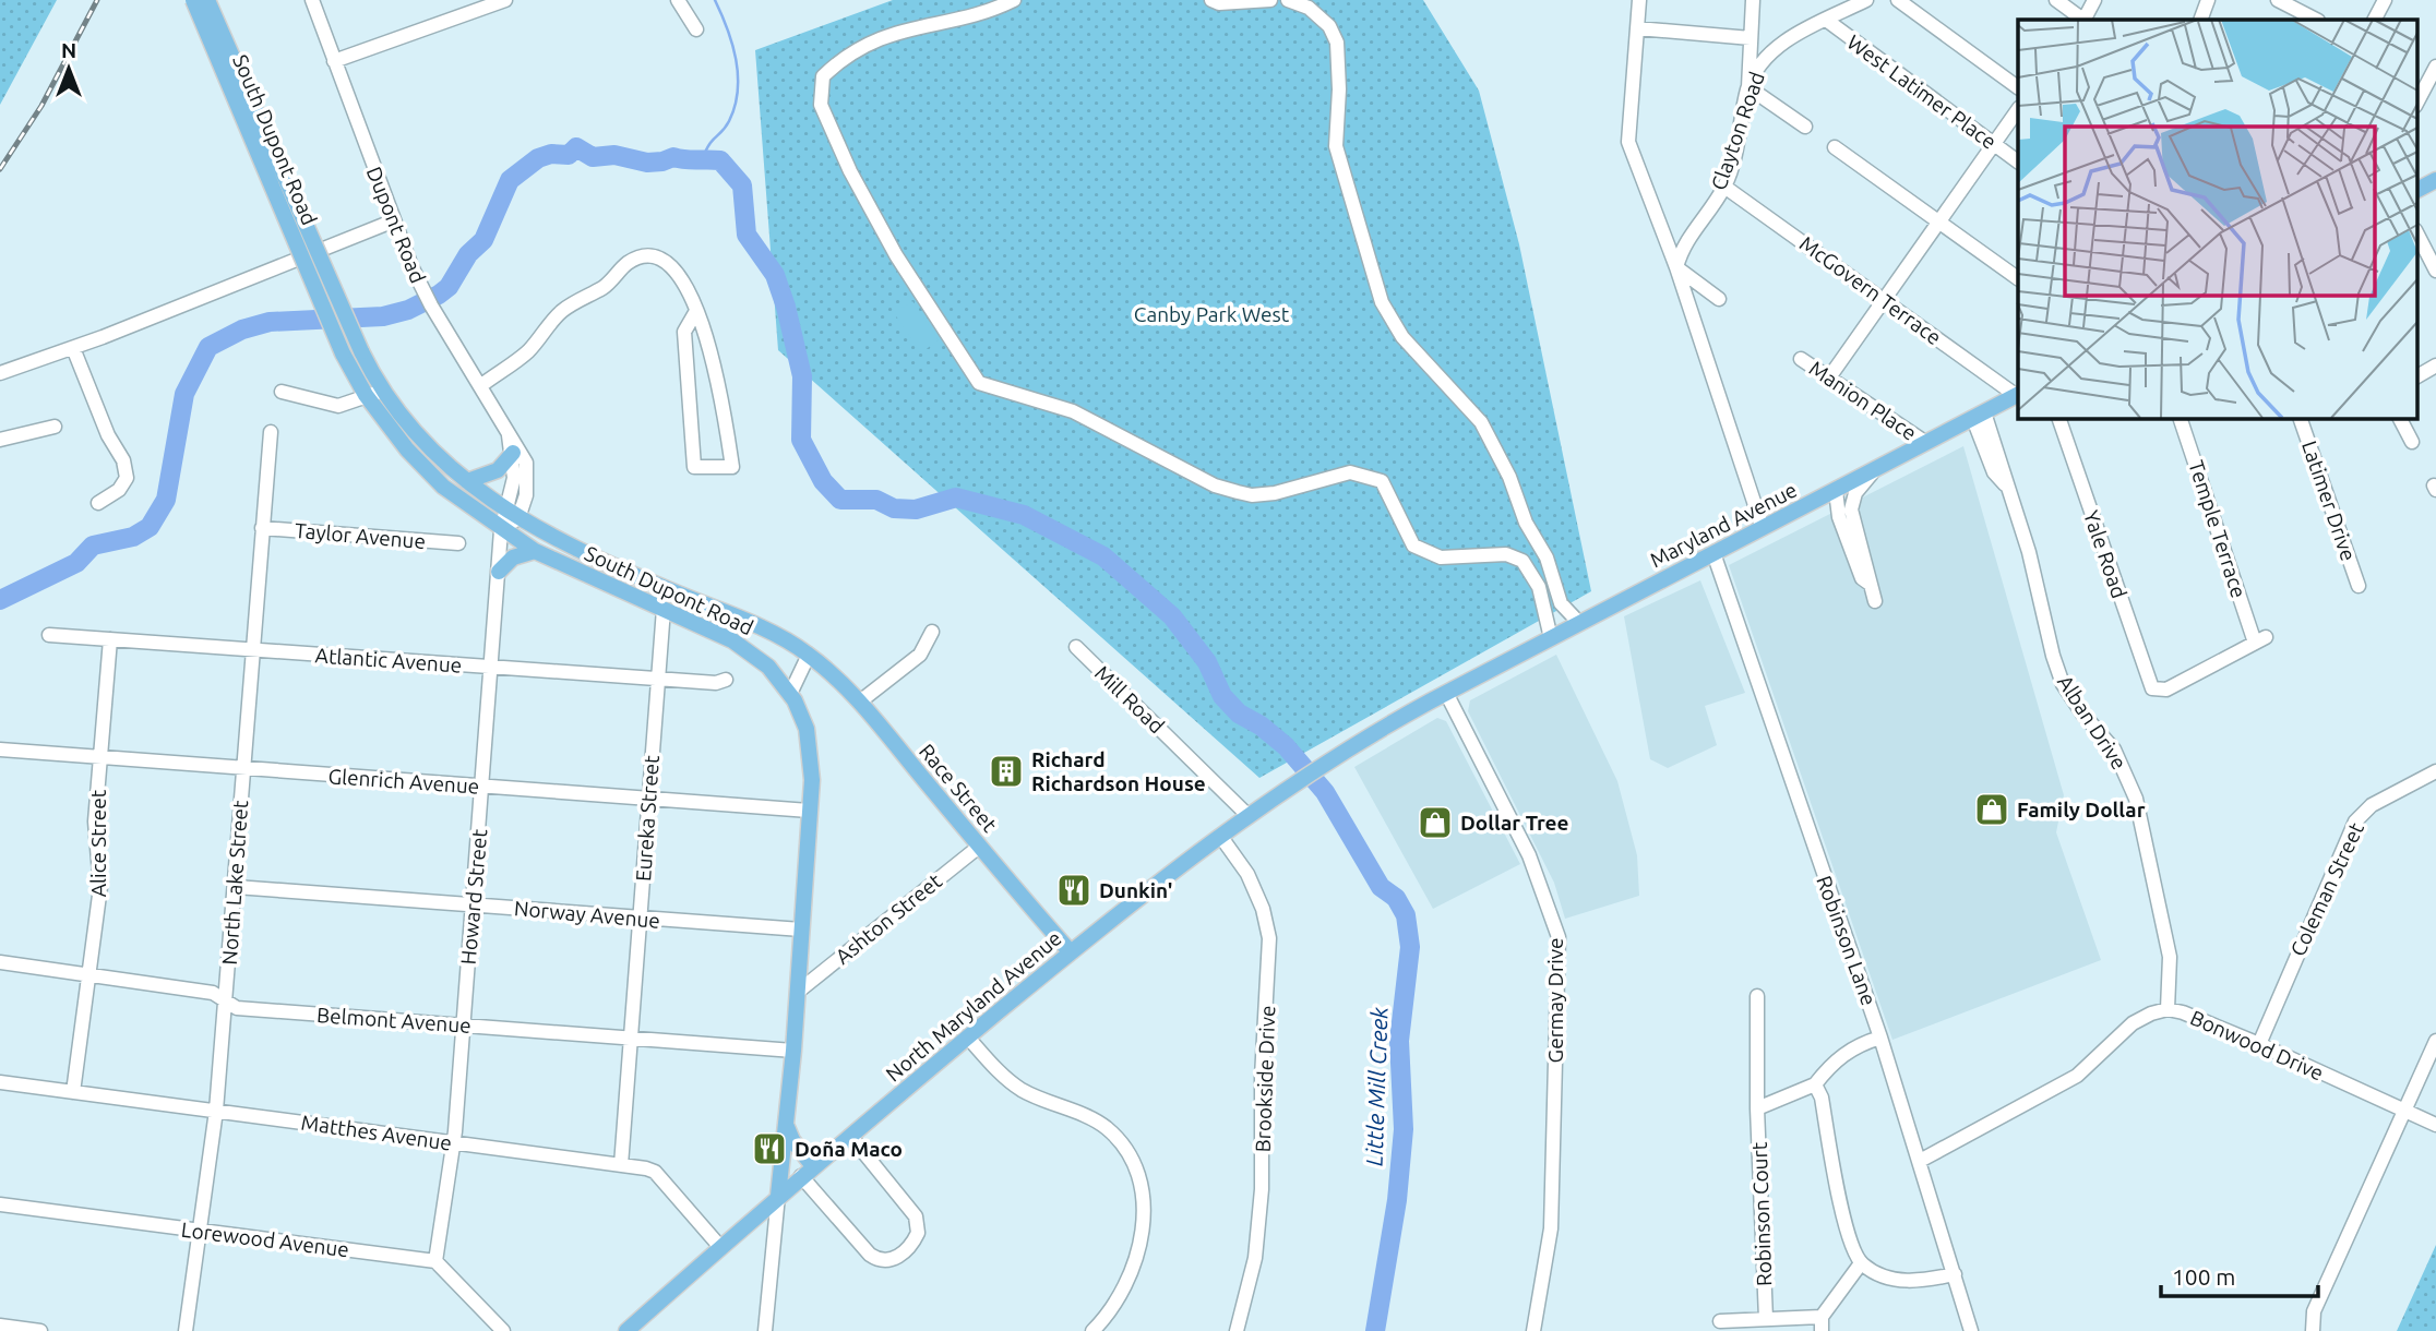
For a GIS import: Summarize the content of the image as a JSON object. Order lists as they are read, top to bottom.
{
  "streets": {
    "main road": [
      "South Dupont Road",
      "Maryland Avenue",
      "Race Street",
      "North Maryland Avenue"
    ],
    "street": [
      "West Latimer Place",
      "Clayton Road",
      "Dupont Road",
      "McGovern Terrace",
      "Manion Place",
      "Latimer Drive",
      "Temple Terrace",
      "Taylor Avenue",
      "Yale Road",
      "Atlantic Avenue",
      "Mill Road",
      "Alban Drive",
      "Glenrich Avenue",
      "Eureka Street",
      "Alice Street",
      "North Lake Street",
      "Coleman Street",
      "Howard Street",
      "Norway Avenue",
      "Ashton Street",
      "Robinson Lane",
      "Germay Drive",
      "Belmont Avenue",
      "Bonwood Drive",
      "Brookside Drive",
      "Matthes Avenue",
      "Robinson Court",
      "Lorewood Avenue"
    ]
  },
  "crossings": [
    ["West Latimer Place", "Clayton Road"],
    ["Clayton Road", "McGovern Terrace"],
    ["South Dupont Road", "Dupont Road"],
    ["South Dupont Road", "Glenrich Avenue"],
    ["South Dupont Road", "Race Street"],
    ["South Dupont Road", "Eureka Street"],
    ["South Dupont Road", "Howard Street"],
    ["South Dupont Road", "Norway Avenue"],
    ["South Dupont Road", "Ashton Street"],
    ["South Dupont Road", "North Maryland Avenue"],
    ["South Dupont Road", "Belmont Avenue"],
    ["Dupont Road", "Howard Street"],
    ["McGovern Terrace", "Maryland Avenue"],
    ["Manion Place", "Maryland Avenue"],
    ["Maryland Avenue", "Alban Drive"],
    ["Maryland Avenue", "Robinson Lane"],
    ["Maryland Avenue", "Germay Drive"],
    ["Maryland Avenue", "North Maryland Avenue"],
    ["Temple Terrace", "Yale Road"],
    ["Taylor Avenue", "North Lake Street"],
    ["Atlantic Avenue", "Eureka Street"],
    ["Atlantic Avenue", "Alice Street"],
    ["Atlantic Avenue", "North Lake Street"],
    ["Atlantic Avenue", "Howard Street"],
    ["Mill Road", "North Maryland Avenue"],
    ["Alban Drive", "Bonwood Drive"],
    ["Glenrich Avenue", "Eureka Street"],
    ["Glenrich Avenue", "Alice Street"],
    ["Glenrich Avenue", "North Lake Street"],
    ["Glenrich Avenue", "Howard Street"],
    ["Race Street", "Ashton Street"],
    ["Race Street", "North Maryland Avenue"],
    ["Eureka Street", "Norway Avenue"],
    ["Eureka Street", "Belmont Avenue"],
    ["Eureka Street", "Matthes Avenue"],
    ["Alice Street", "Belmont Avenue"],
    ["Alice Street", "Matthes Avenue"],
    ["North Lake Street", "Norway Avenue"],
    ["North Lake Street", "Belmont Avenue"],
    ["North Lake Street", "Matthes Avenue"],
    ["North Lake Street", "Lorewood Avenue"],
    ["Coleman Street", "Bonwood Drive"],
    ["Howard Street", "Norway Avenue"],
    ["Howard Street", "Belmont Avenue"],
    ["Howard Street", "Matthes Avenue"],
    ["Howard Street", "Lorewood Avenue"],
    ["Robinson Lane", "Bonwood Drive"],
    ["Germay Drive", "North Maryland Avenue"],
    ["North Maryland Avenue", "Brookside Drive"],
    ["North Maryland Avenue", "Matthes Avenue"]
  ],
  "water": ["Little Mill Creek"],
  "parks": ["Canby Park West"],
  "places": {
    "building": ["Richard Richardson House"],
    "shop": ["Family Dollar", "Dollar Tree"],
    "restaurant": ["Dunkin'", "Doña Maco"]
  },
  "scale_bar": "100 m",
  "north": "top"
}
